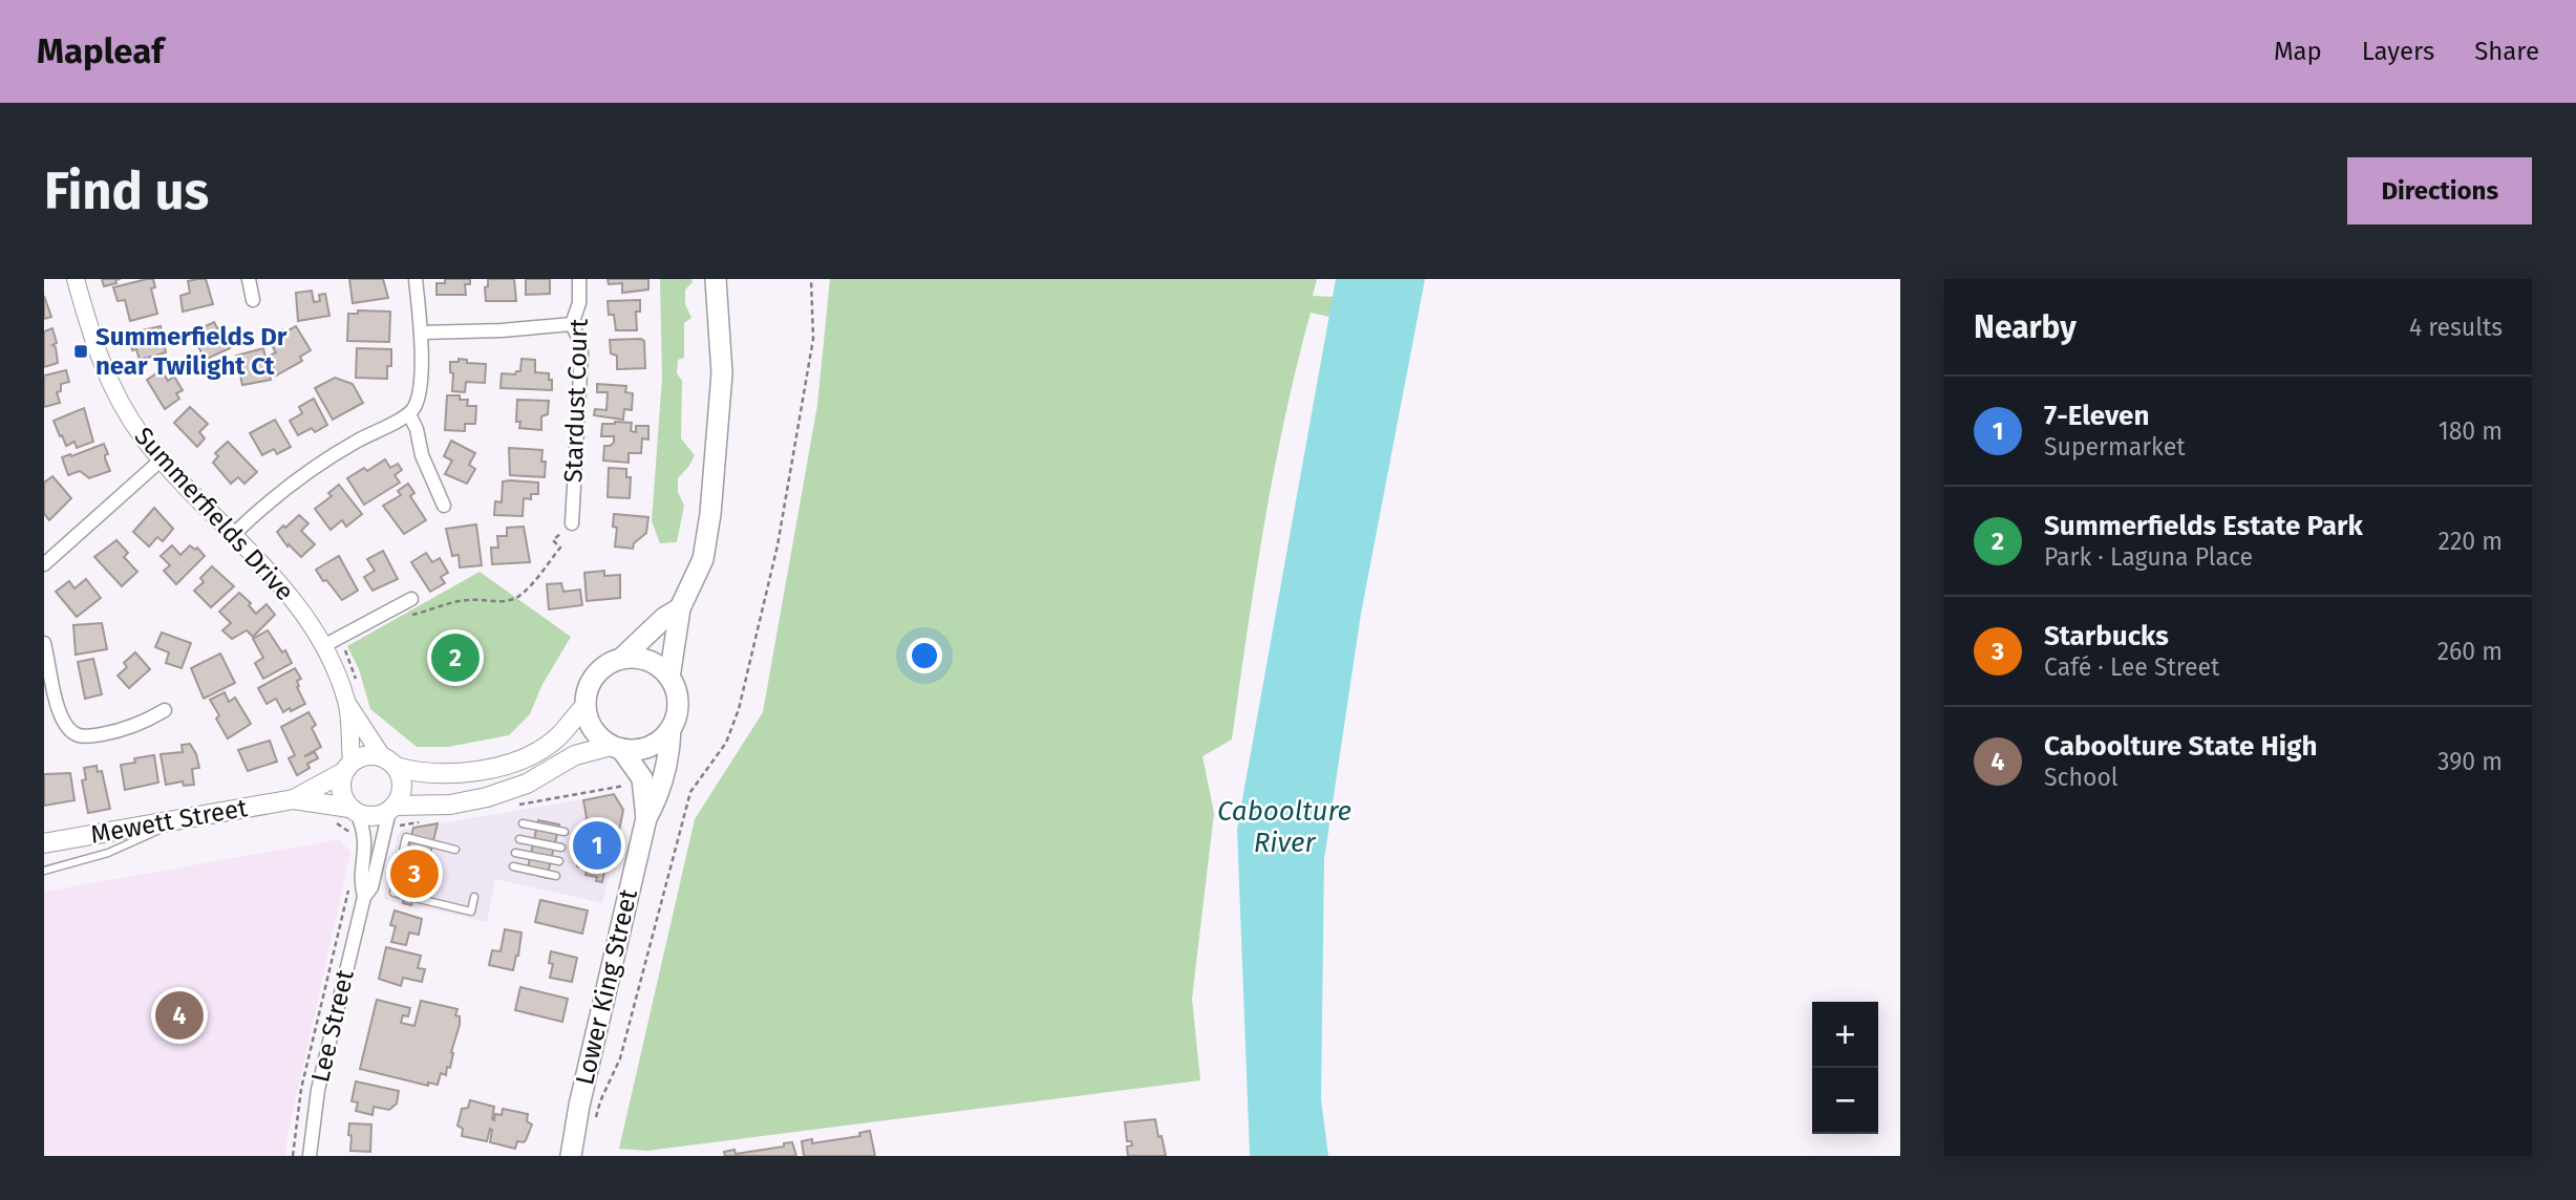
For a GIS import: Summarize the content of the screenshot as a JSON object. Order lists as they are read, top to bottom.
{
  "streets": {
    "main road": ["Mewett Street", "Lower King Street"],
    "street": ["Stardust Court", "Summerfields Drive", "Lee Street"]
  },
  "crossings": [
    ["Summerfields Drive", "Mewett Street"],
    ["Summerfields Drive", "Lee Street"],
    ["Mewett Street", "Lee Street"]
  ],
  "water": ["Caboolture River"],
  "places": {
    "transit": ["Summerfields Dr near Twilight Ct"]
  },
  "page": {
    "header": "Mapleaf",
    "nav": ["Map", "Layers", "Share"],
    "buttons": "Directions",
    "title": "Find us",
    "heading": ["Nearby", "4 results"],
    "list": [
      {
        "mark": "1",
        "name": "7-Eleven",
        "note": "Supermarket",
        "value": "180 m"
      },
      {
        "mark": "2",
        "name": "Summerfields Estate Park",
        "note": "Park · Laguna Place",
        "value": "220 m"
      },
      {
        "mark": "3",
        "name": "Starbucks",
        "note": "Café · Lee Street",
        "value": "260 m"
      },
      {
        "mark": "4",
        "name": "Caboolture State High",
        "note": "School",
        "value": "390 m"
      }
    ],
    "pins": [
      "2",
      "1",
      "3",
      "4"
    ],
    "map_buttons": ["+", "−"]
  }
}
